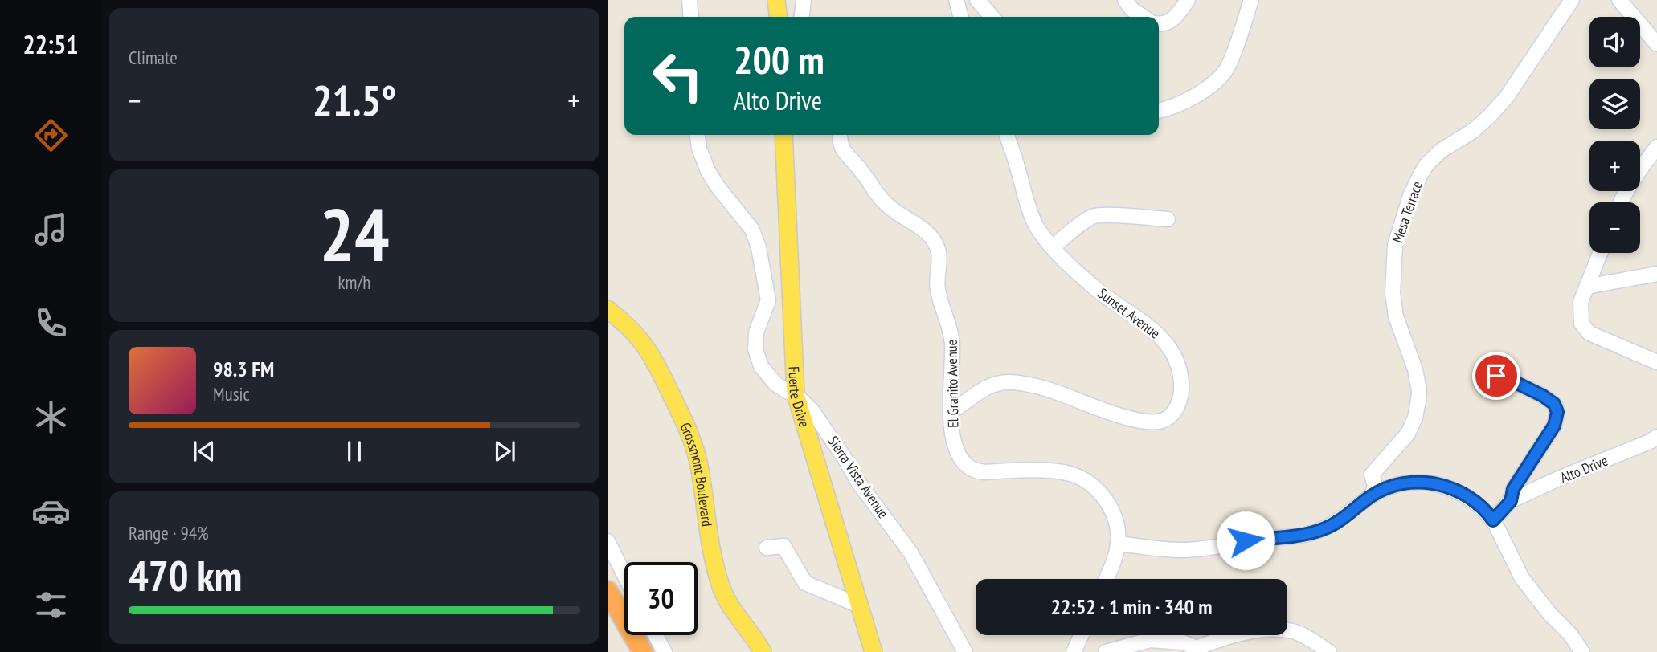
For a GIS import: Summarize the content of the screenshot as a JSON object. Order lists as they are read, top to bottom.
{
  "streets": {
    "main road": ["Fuerte Drive", "Grossmont Boulevard"],
    "street": [
      "Mesa Terrace",
      "Sunset Avenue",
      "El Granito Avenue",
      "Alto Drive",
      "Sierra Vista Avenue"
    ]
  },
  "crossings": [
    ["Sunset Avenue", "El Granito Avenue"],
    ["Fuerte Drive", "Sierra Vista Avenue"]
  ],
  "page": {
    "tabs": "22:51",
    "tile": [
      "Climate",
      ["24", "km/h"],
      ["Range · 94%", "470 km"]
    ],
    "map_buttons": ["+", "−"],
    "turn": ["200 m", "Alto Drive"],
    "heat": ["−", "21.5°", "+"],
    "song": ["98.3 FM", "Music"],
    "limit": "30",
    "trip": "22:52 · 1 min · 340 m"
  }
}
